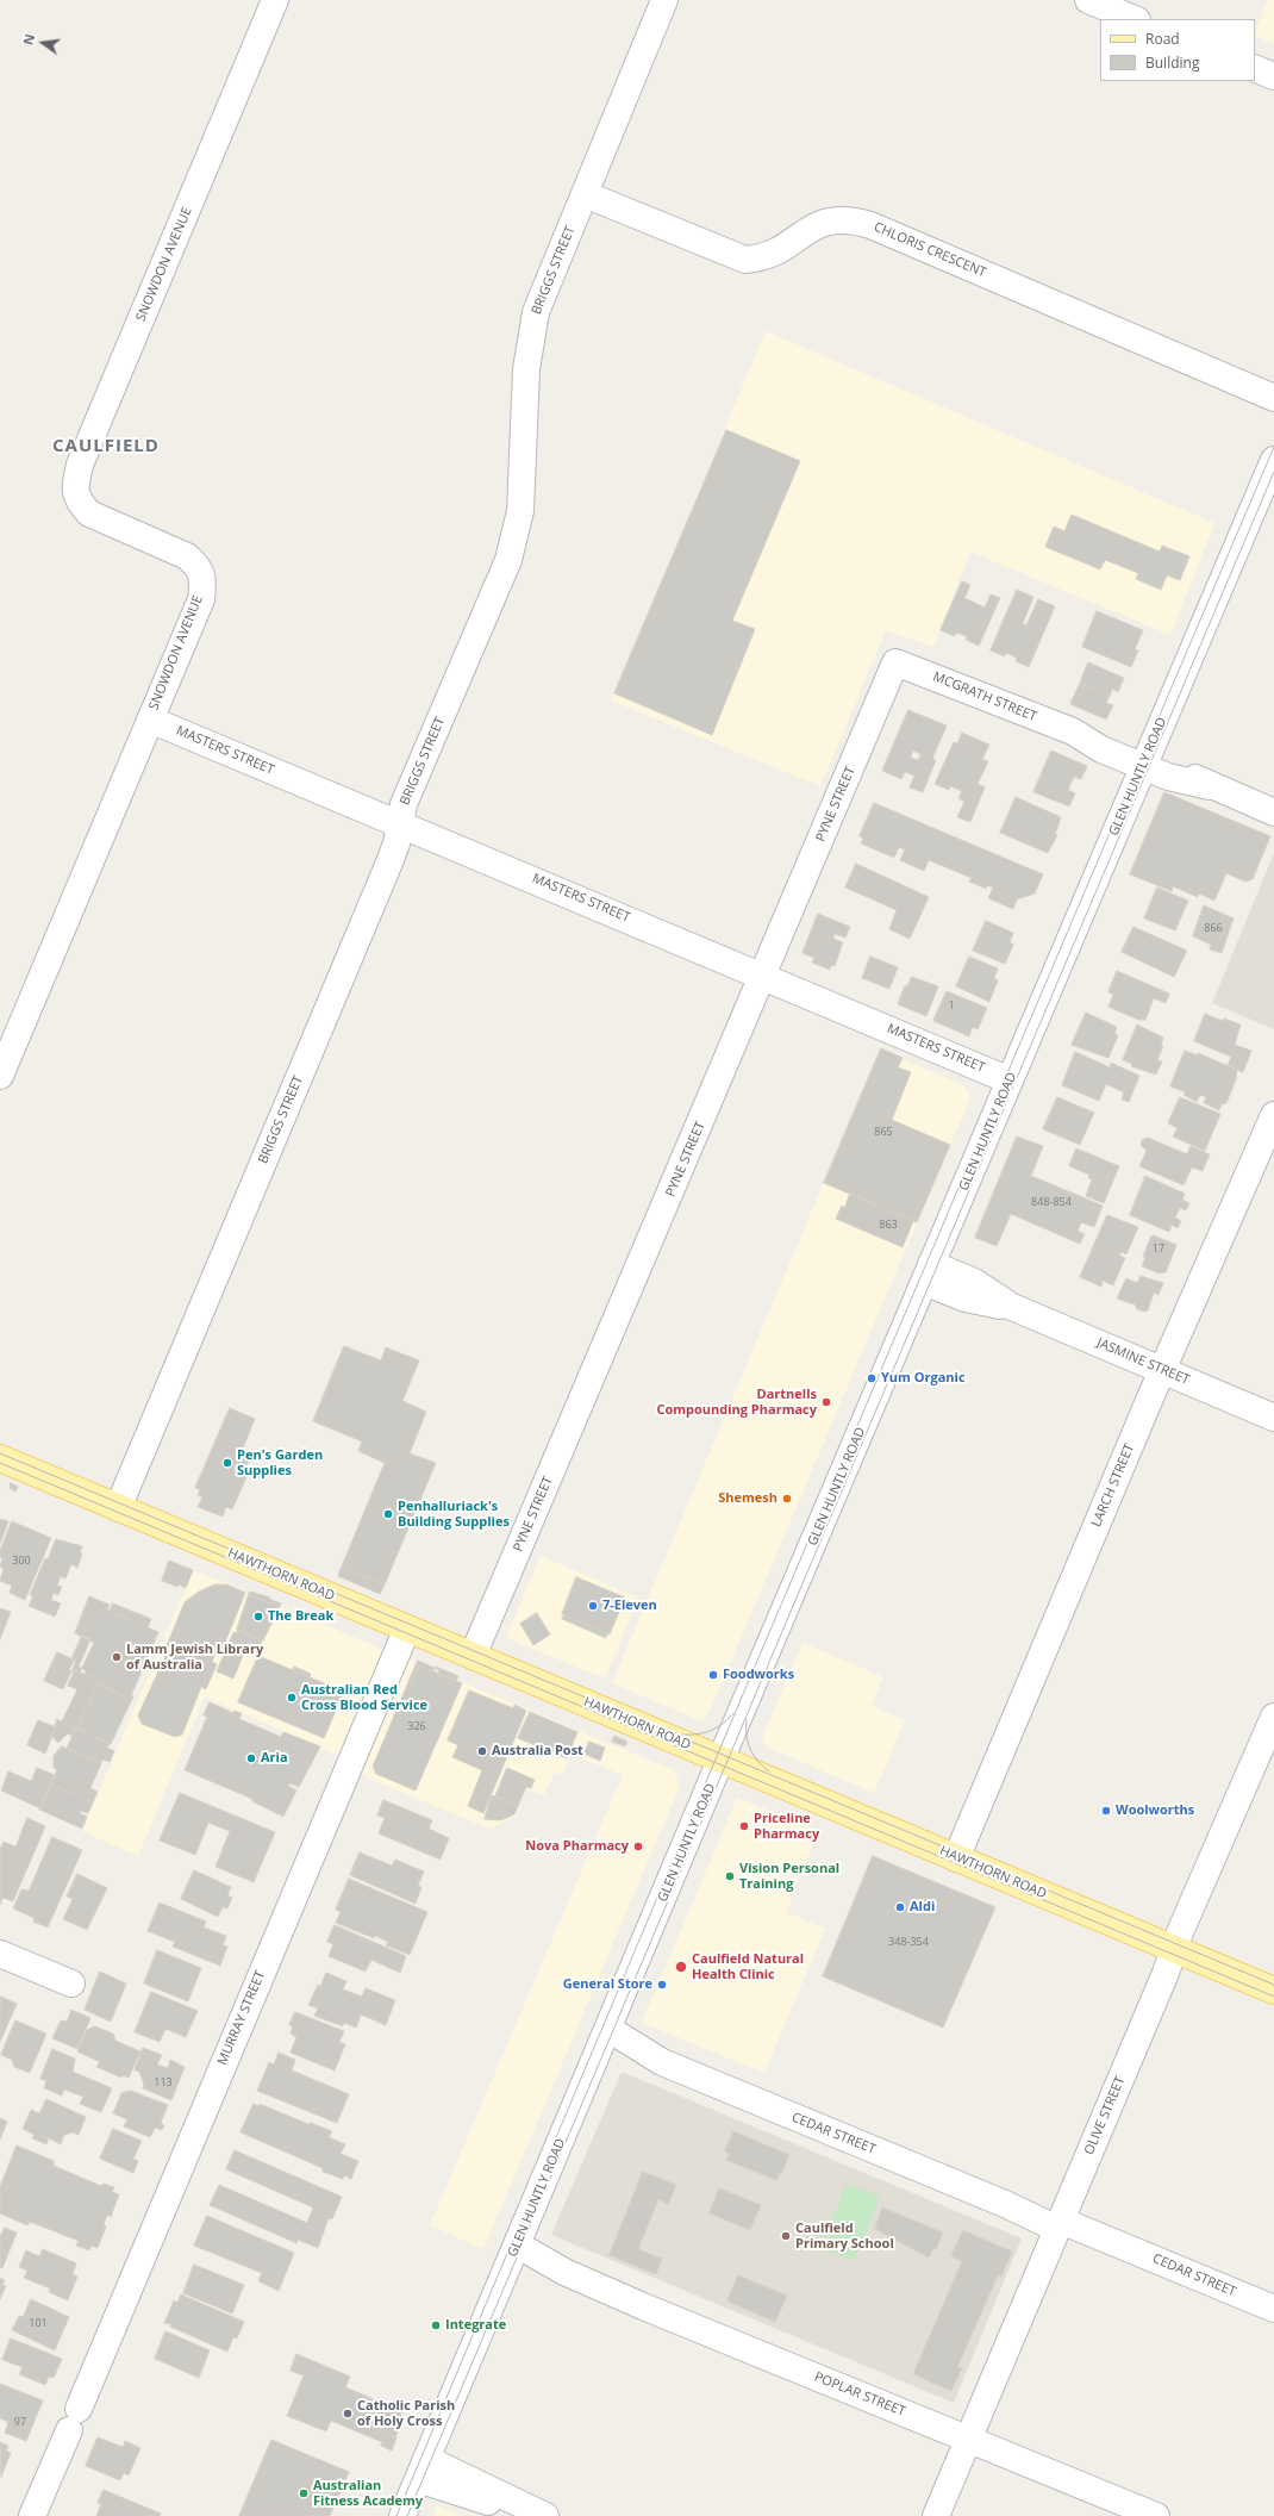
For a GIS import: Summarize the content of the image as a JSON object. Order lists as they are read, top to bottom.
{
  "streets": {
    "main road": ["HAWTHORN ROAD"],
    "street": [
      "CHLORIS CRESCENT",
      "SNOWDON AVENUE",
      "BRIGGS STREET",
      "MCGRATH STREET",
      "MASTERS STREET",
      "GLEN HUNTLY ROAD",
      "PYNE STREET",
      "JASMINE STREET",
      "LARCH STREET",
      "MURRAY STREET",
      "OLIVE STREET",
      "CEDAR STREET",
      "POPLAR STREET"
    ]
  },
  "crossings": [
    ["CHLORIS CRESCENT", "BRIGGS STREET"],
    ["SNOWDON AVENUE", "MASTERS STREET"],
    ["BRIGGS STREET", "MASTERS STREET"],
    ["BRIGGS STREET", "HAWTHORN ROAD"],
    ["MCGRATH STREET", "GLEN HUNTLY ROAD"],
    ["MCGRATH STREET", "PYNE STREET"],
    ["MASTERS STREET", "GLEN HUNTLY ROAD"],
    ["MASTERS STREET", "PYNE STREET"],
    ["GLEN HUNTLY ROAD", "JASMINE STREET"],
    ["GLEN HUNTLY ROAD", "HAWTHORN ROAD"],
    ["GLEN HUNTLY ROAD", "CEDAR STREET"],
    ["GLEN HUNTLY ROAD", "POPLAR STREET"],
    ["PYNE STREET", "HAWTHORN ROAD"],
    ["JASMINE STREET", "LARCH STREET"],
    ["LARCH STREET", "HAWTHORN ROAD"],
    ["HAWTHORN ROAD", "MURRAY STREET"],
    ["HAWTHORN ROAD", "OLIVE STREET"],
    ["OLIVE STREET", "CEDAR STREET"],
    ["OLIVE STREET", "POPLAR STREET"]
  ],
  "districts": ["CAULFIELD"],
  "places": [
    "Yum Organic",
    "Dartnells Compounding Pharmacy",
    "Pen's Garden Supplies",
    "Shemesh",
    "Penhalluriack's Building Supplies",
    "7-Eleven",
    "The Break",
    "Lamm Jewish Library of Australia",
    "Foodworks",
    "Australian Red Cross Blood Service",
    "Australia Post",
    "Aria",
    "Woolworths",
    "Priceline Pharmacy",
    "Nova Pharmacy",
    "Vision Personal Training",
    "Aldi",
    "Caulfield Natural Health Clinic",
    "General Store",
    "Caulfield Primary School",
    "Integrate",
    "Catholic Parish of Holy Cross",
    "Australian Fitness Academy"
  ],
  "house_numbers": [
    "866",
    "1",
    "865",
    "848-854",
    "863",
    "17",
    "300",
    "326",
    "348-354",
    "113",
    "101",
    "97"
  ],
  "legend": ["Road", "Building"],
  "north": "left"
}
